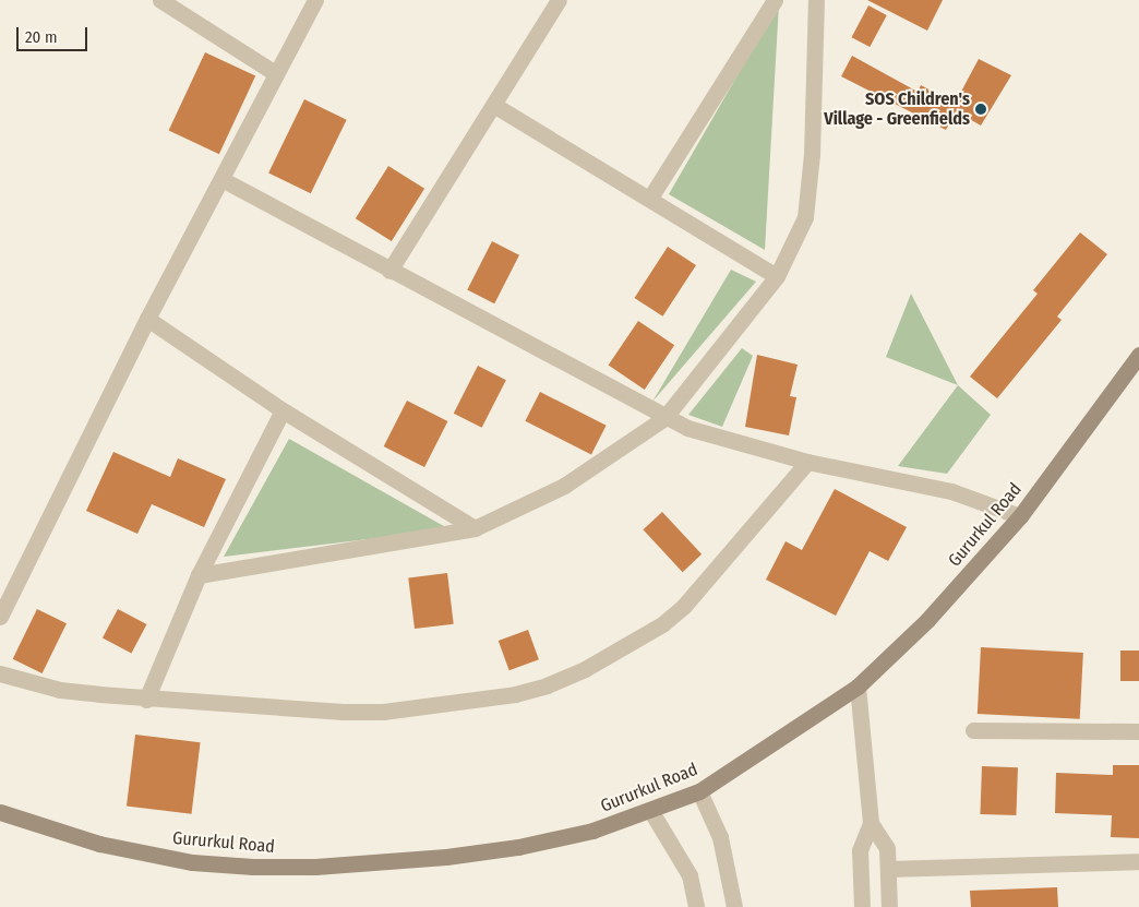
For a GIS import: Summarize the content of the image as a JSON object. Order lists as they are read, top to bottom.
{
  "streets": {
    "street": ["Gururkul Road"]
  },
  "places": ["SOS Children's Village - Greenfields"],
  "scale_bar": "20 m"
}
